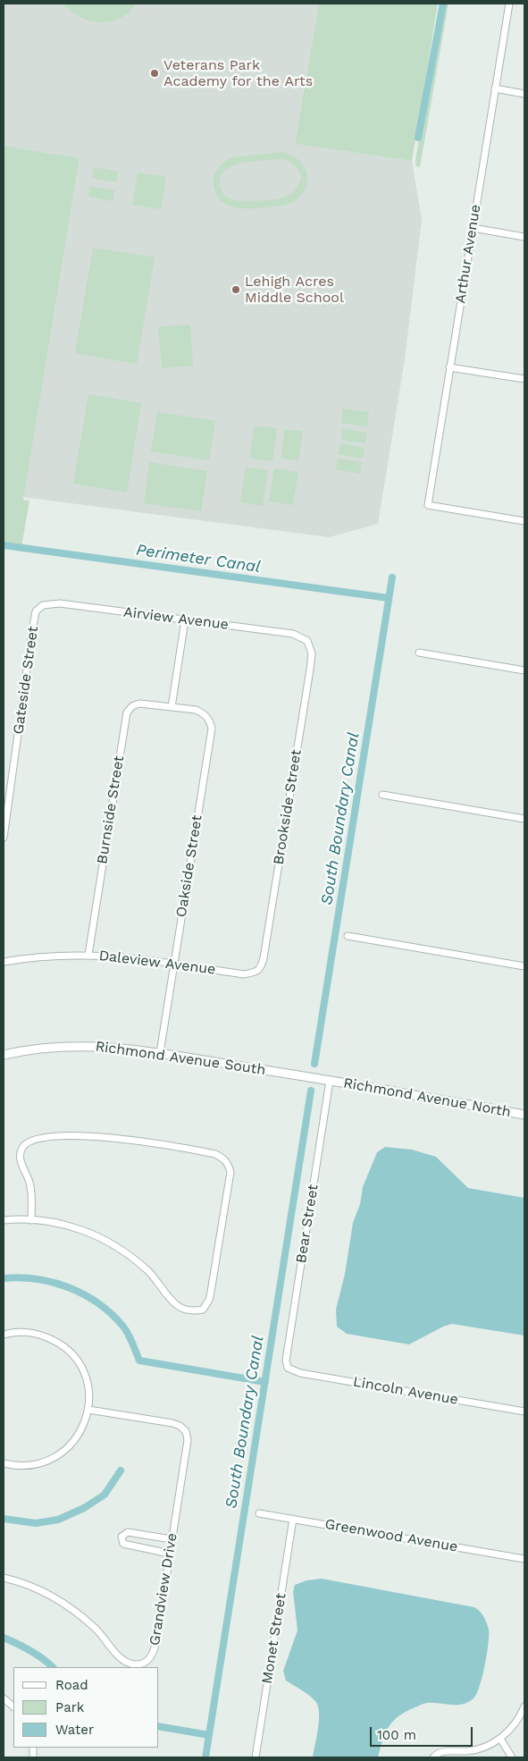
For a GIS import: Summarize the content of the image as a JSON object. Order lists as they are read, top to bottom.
{
  "streets": {
    "street": [
      "Arthur Avenue",
      "Airview Avenue",
      "Gateside Street",
      "Brookside Street",
      "Burnside Street",
      "Oakside Street",
      "Daleview Avenue",
      "Richmond Avenue South",
      "Richmond Avenue North",
      "Bear Street",
      "Lincoln Avenue",
      "Greenwood Avenue",
      "Grandview Drive",
      "Monet Street"
    ]
  },
  "crossings": [
    ["Airview Avenue", "Gateside Street"],
    ["Airview Avenue", "Brookside Street"],
    ["Brookside Street", "Daleview Avenue"],
    ["Burnside Street", "Oakside Street"],
    ["Burnside Street", "Daleview Avenue"],
    ["Oakside Street", "Daleview Avenue"],
    ["Oakside Street", "Richmond Avenue South"],
    ["Richmond Avenue South", "Richmond Avenue North"],
    ["Richmond Avenue South", "Bear Street"],
    ["Richmond Avenue North", "Bear Street"],
    ["Bear Street", "Lincoln Avenue"],
    ["Greenwood Avenue", "Monet Street"]
  ],
  "water": ["Perimeter Canal", "South Boundary Canal"],
  "places": ["Veterans Park Academy for the Arts", "Lehigh Acres Middle School"],
  "legend": ["Road", "Park", "Water"],
  "scale_bar": "100 m"
}
